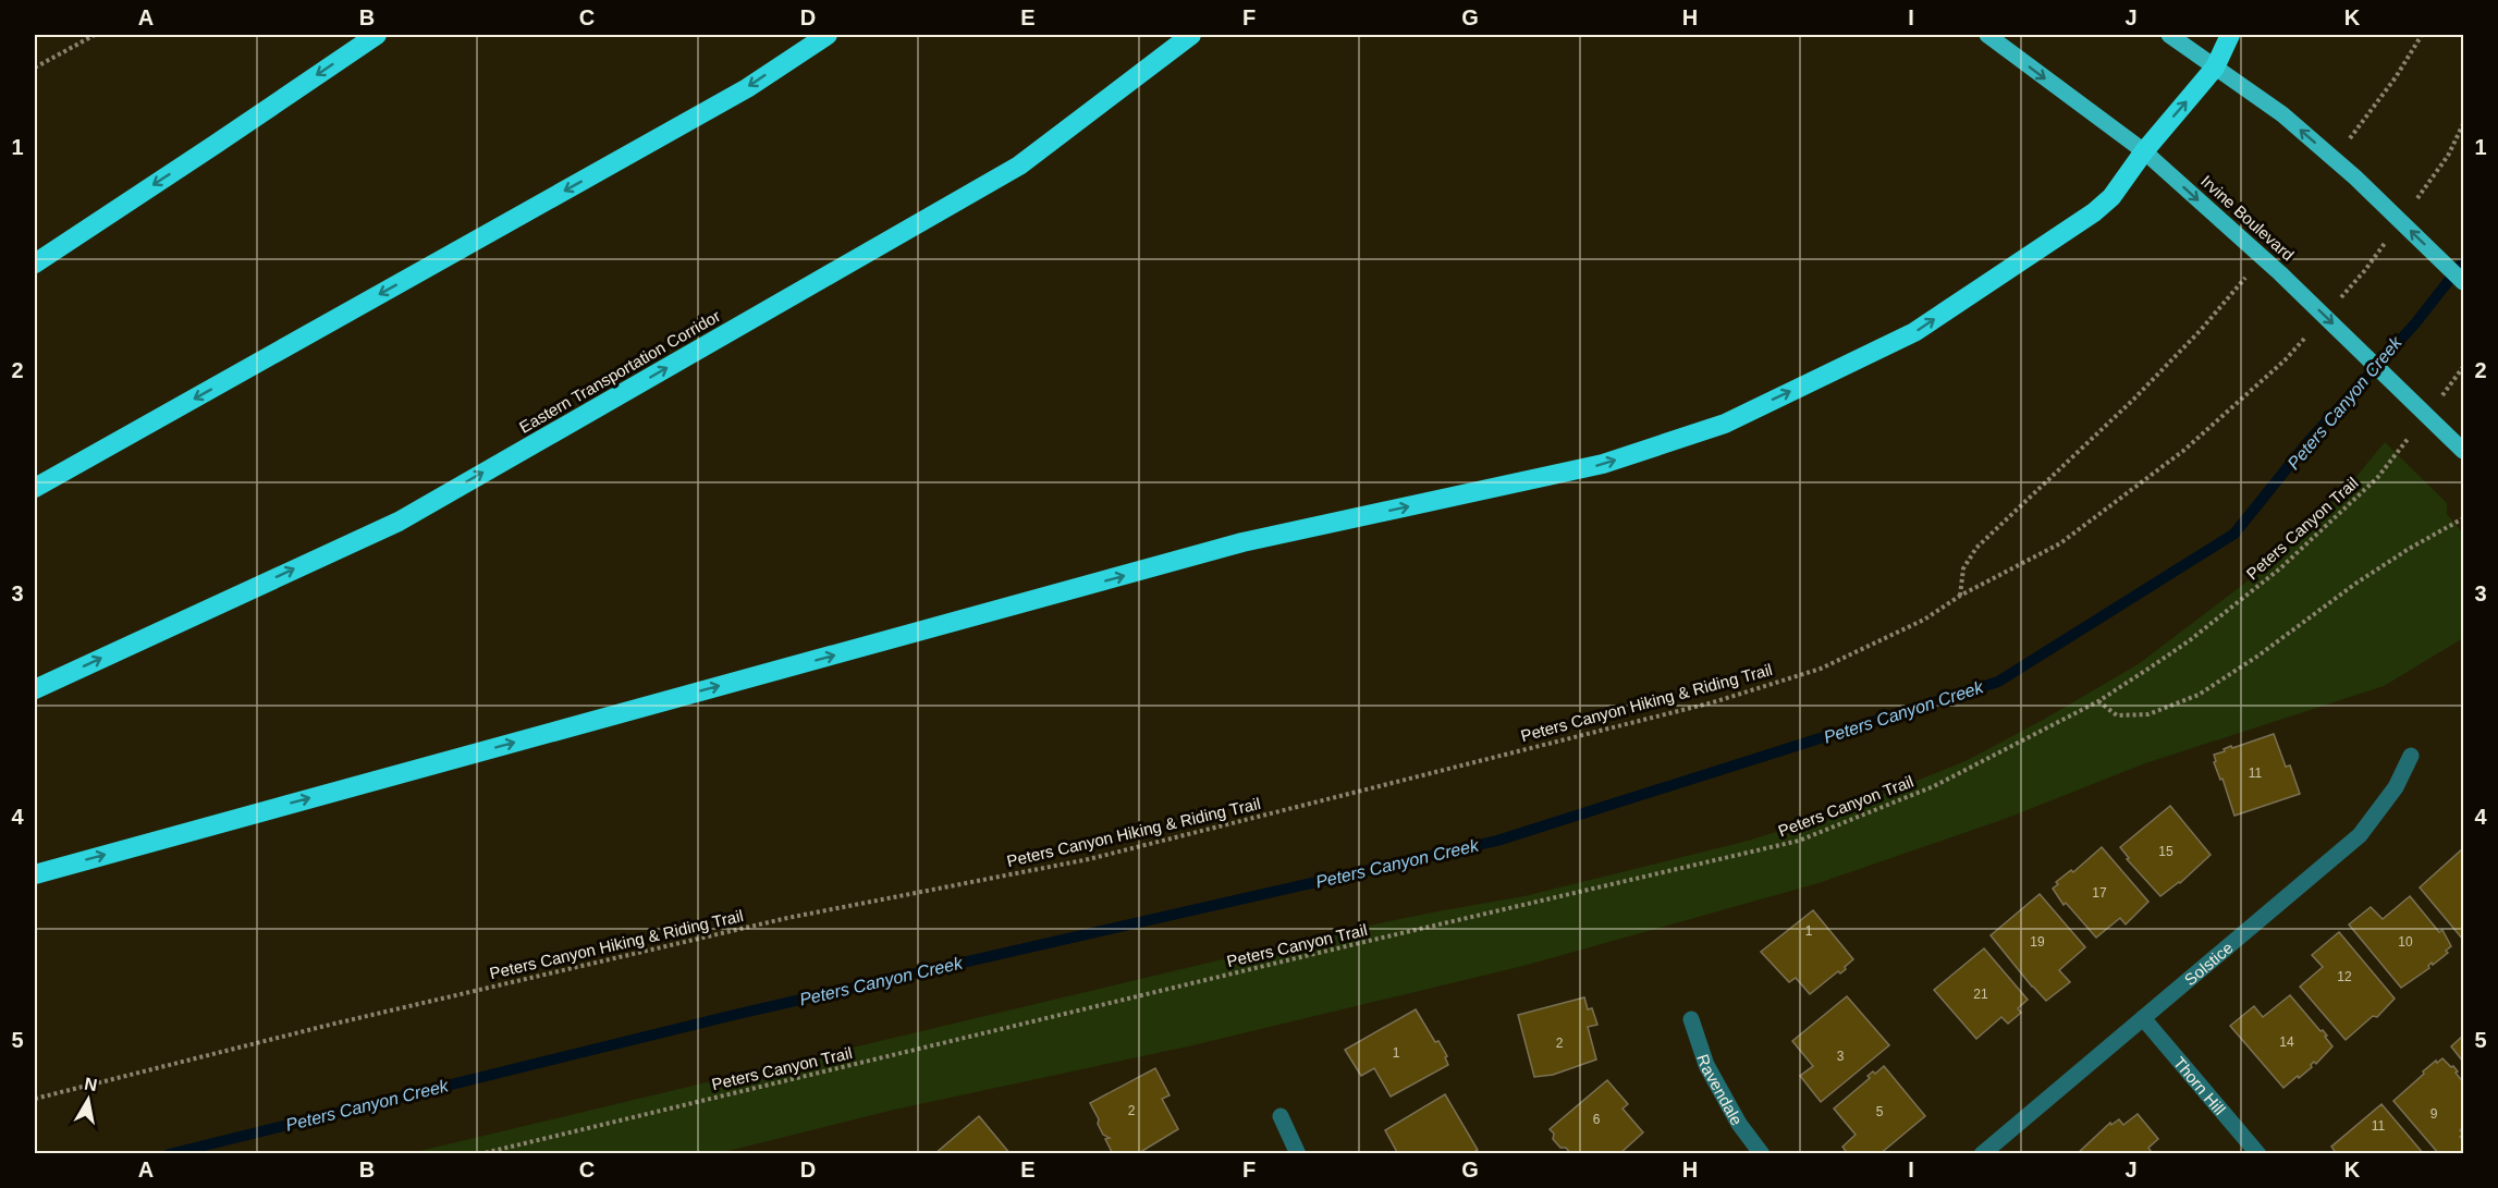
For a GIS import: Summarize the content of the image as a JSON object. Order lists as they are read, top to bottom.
{
  "streets": {
    "highway": ["Eastern Transportation Corridor"],
    "main road": ["Irvine Boulevard"],
    "street": ["Solstice", "Thorn Hill", "Ravendale"],
    "path": ["Peters Canyon Trail", "Peters Canyon Hiking & Riding Trail"]
  },
  "crossings": [
    ["Solstice", "Thorn Hill"]
  ],
  "one_way": ["Eastern Transportation Corridor"],
  "water": ["Peters Canyon Creek"],
  "house_numbers": [
    "11",
    "15",
    "17",
    "1",
    "19",
    "10",
    "12",
    "21",
    "14",
    "2",
    "1",
    "3",
    "2",
    "5",
    "9",
    "6",
    "11"
  ],
  "north": "top",
  "grid": {
    "columns": [
      "A",
      "B",
      "C",
      "D",
      "E",
      "F",
      "G",
      "H",
      "I",
      "J",
      "K"
    ],
    "rows": [
      "1",
      "2",
      "3",
      "4",
      "5"
    ]
  }
}
